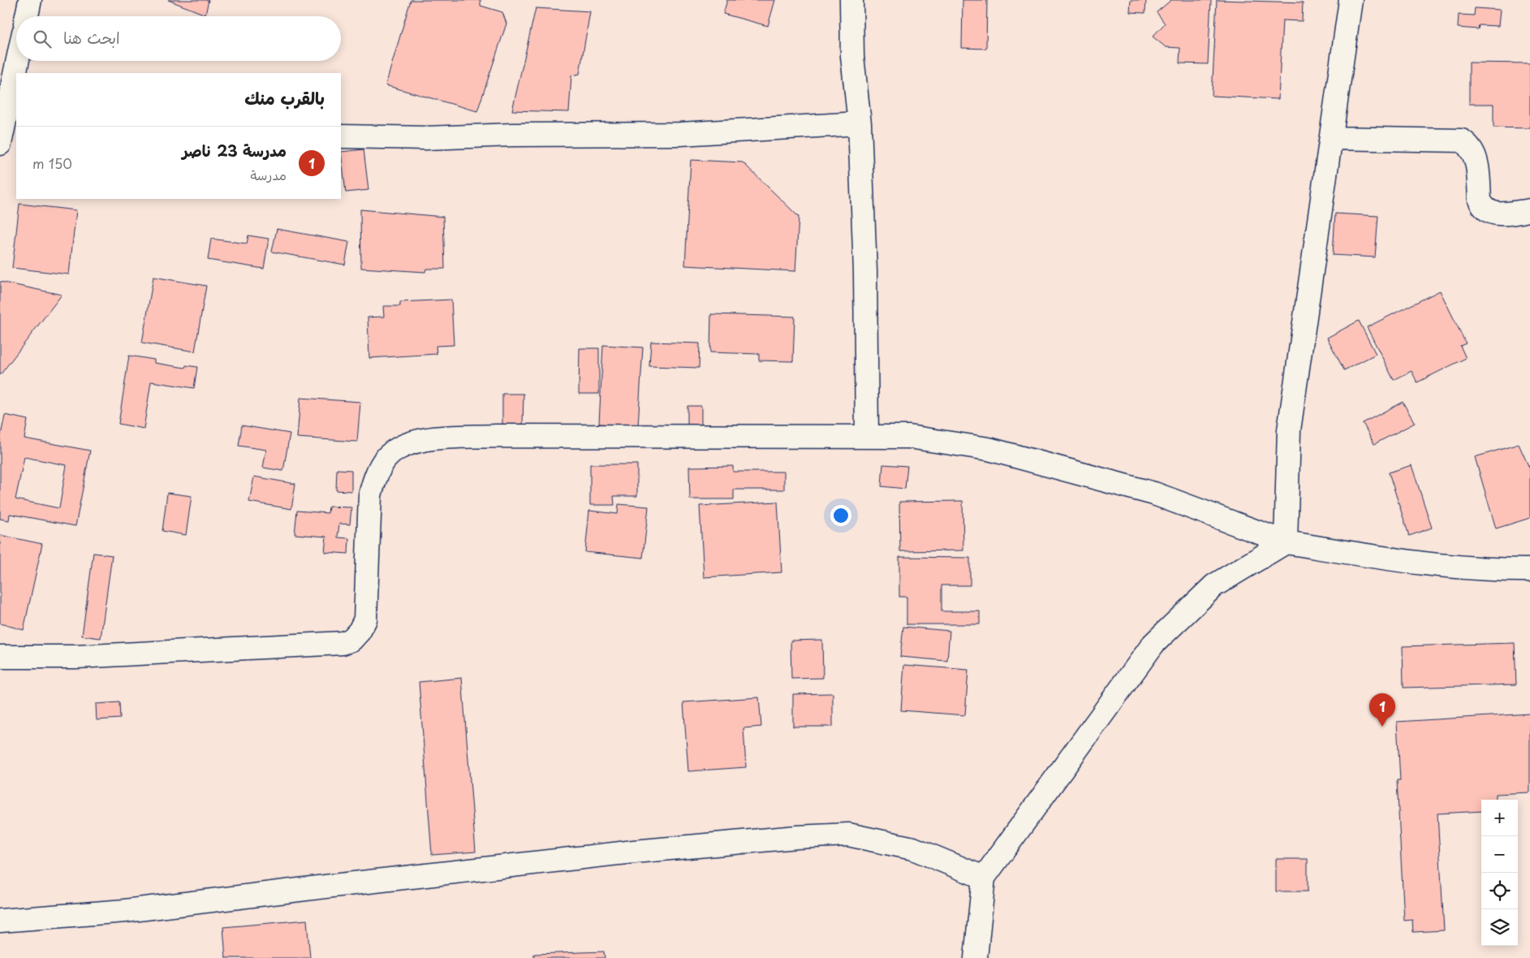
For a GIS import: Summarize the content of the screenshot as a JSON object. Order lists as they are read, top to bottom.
{
  "page": {
    "search": "ابحث هنا",
    "heading": "بالقرب منك",
    "list": [
      {
        "mark": "1",
        "name": "مدرسة 23 ناصر",
        "note": "مدرسة",
        "value": "150 m"
      }
    ],
    "pins": "1",
    "map_buttons": ["+", "−"]
  }
}
